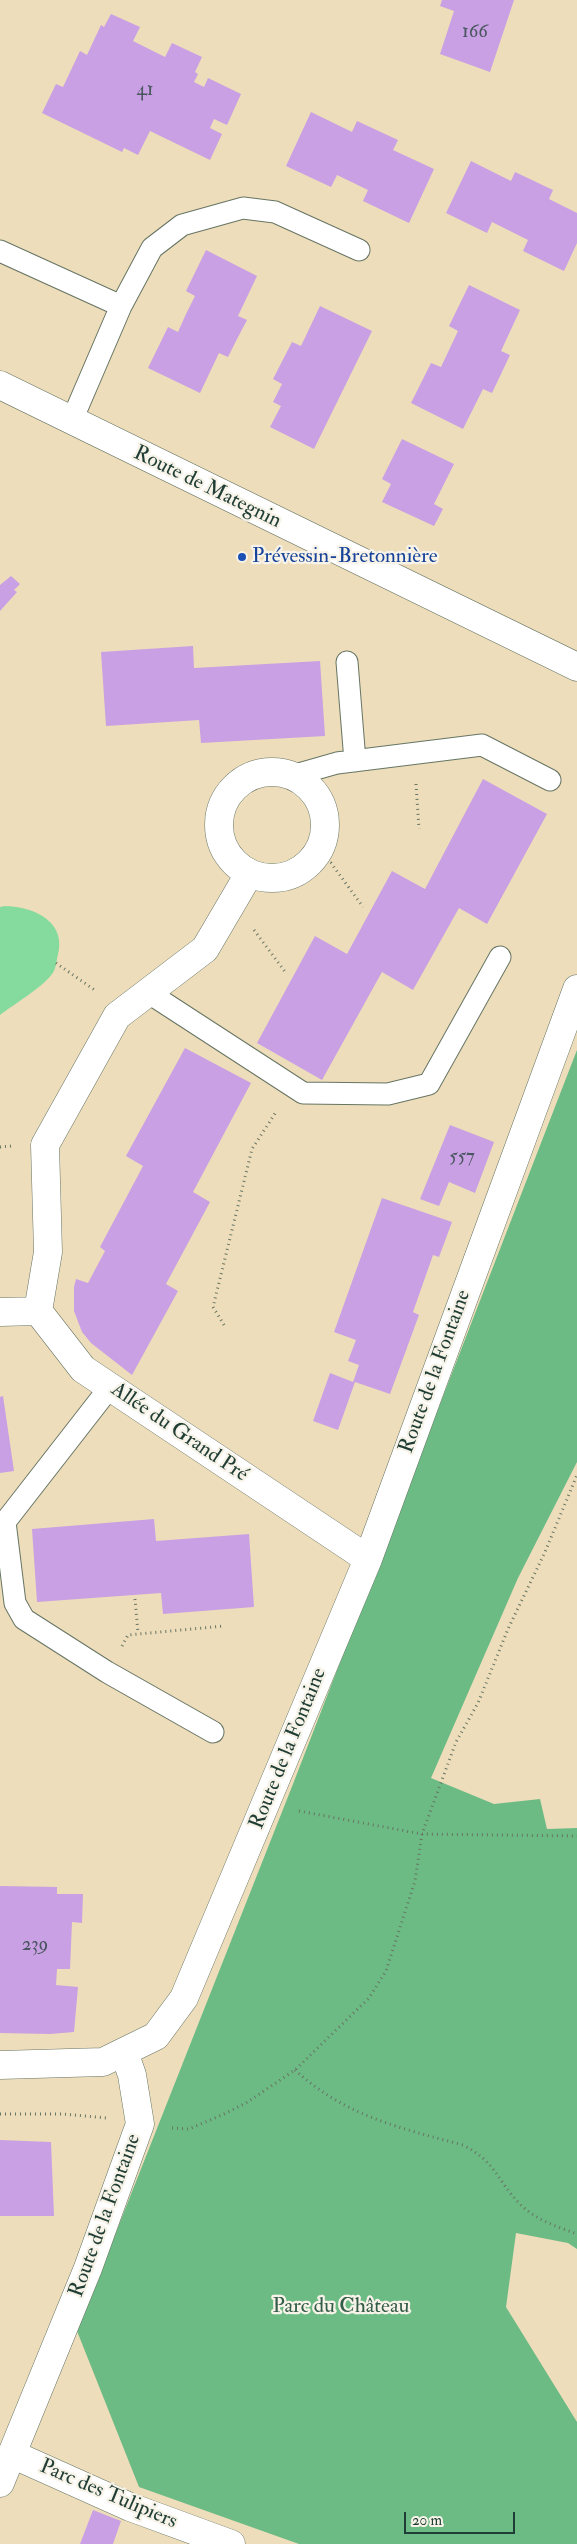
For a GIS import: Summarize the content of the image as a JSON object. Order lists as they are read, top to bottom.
{
  "streets": {
    "street": [
      "Route de Mategnin",
      "Route de la Fontaine",
      "Allée du Grand Pré",
      "Parc des Tulipiers"
    ]
  },
  "crossings": [
    ["Route de la Fontaine", "Allée du Grand Pré"],
    ["Route de la Fontaine", "Parc des Tulipiers"]
  ],
  "parks": ["Parc du Château"],
  "places": ["Prévessin-Bretonnière"],
  "house_numbers": [
    "166",
    "41",
    "557",
    "239"
  ],
  "scale_bar": "20 m"
}
